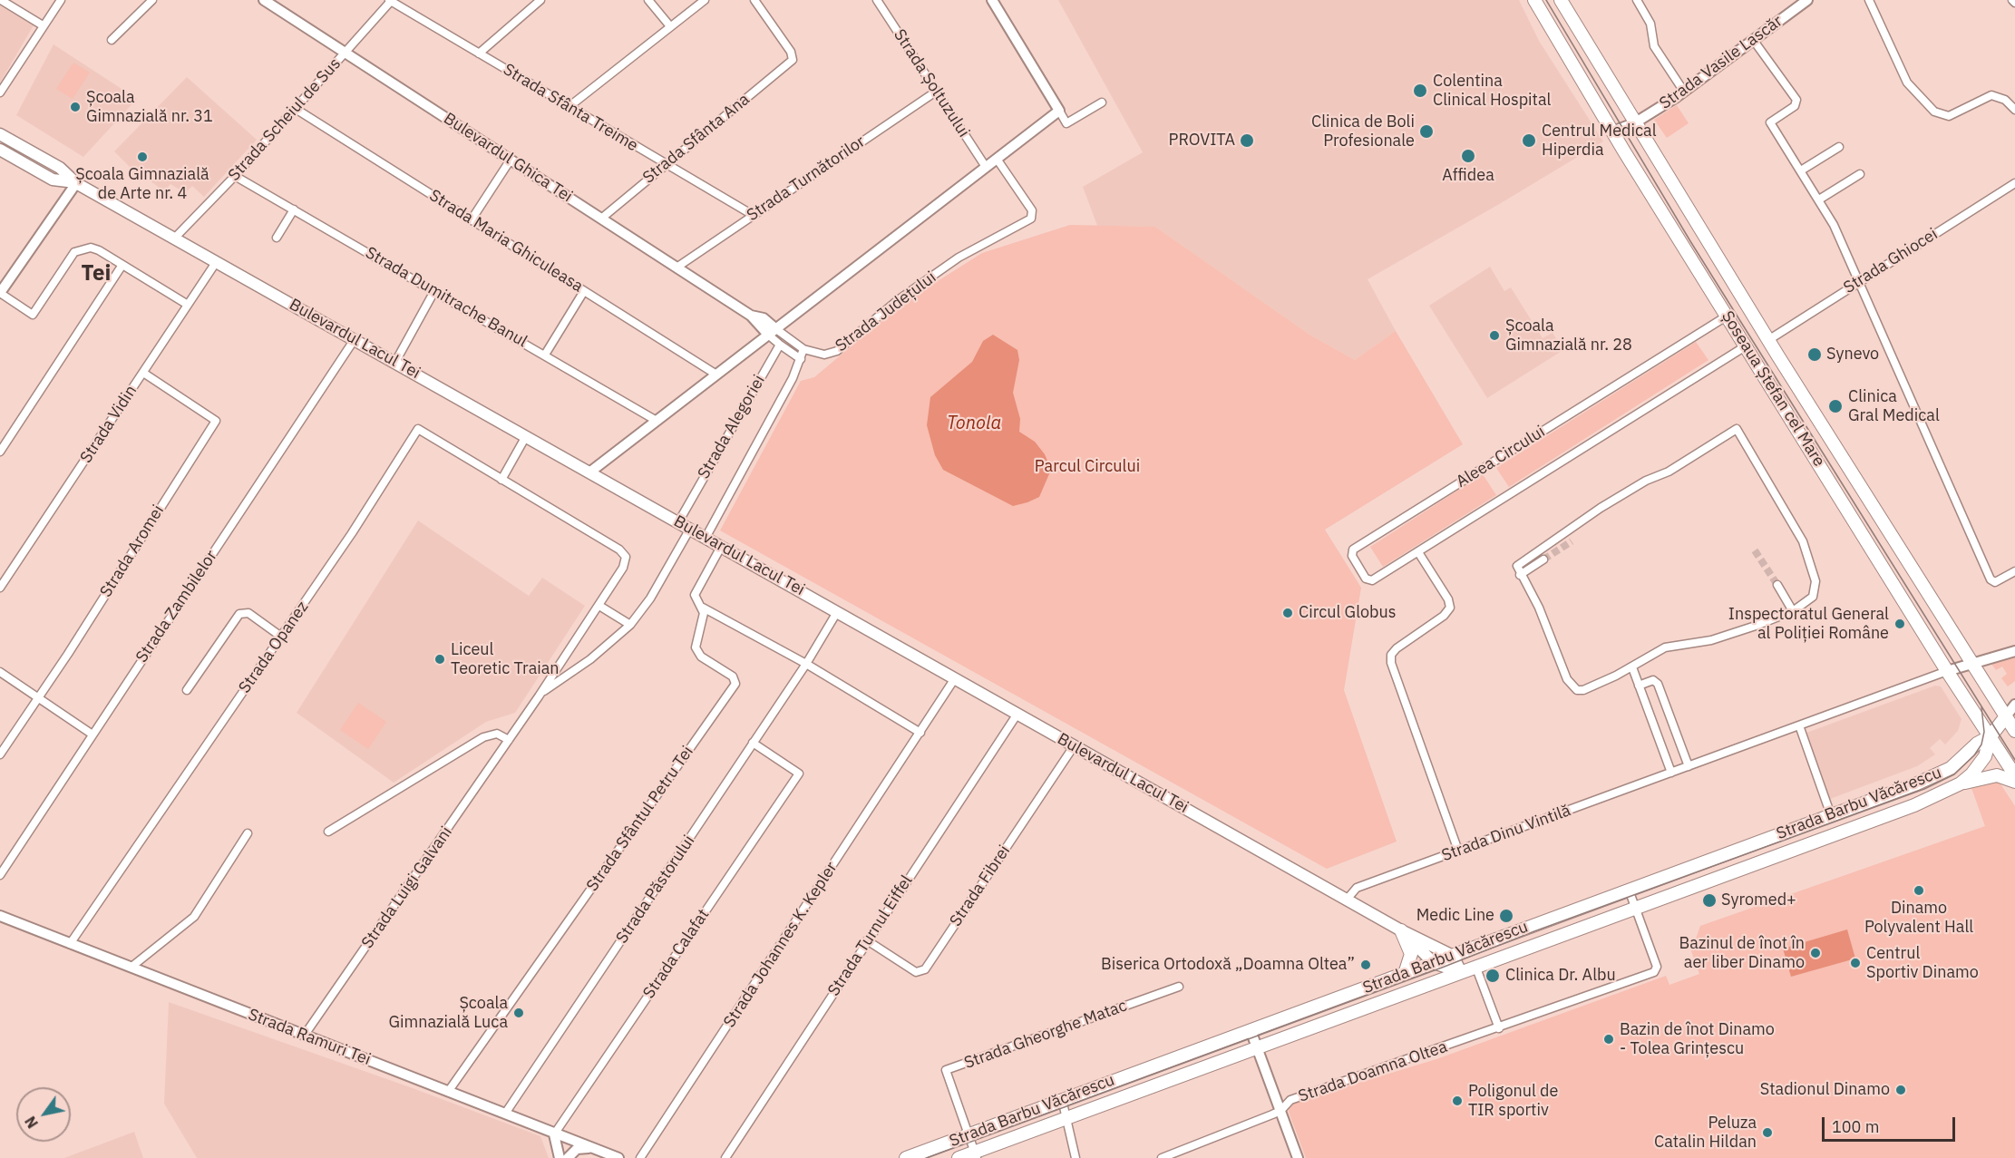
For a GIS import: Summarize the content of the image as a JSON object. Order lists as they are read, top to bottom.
{
  "streets": {
    "main road": ["Bulevardul Lacul Tei", "Șoseaua Ștefan cel Mare", "Strada Barbu Văcărescu"],
    "street": [
      "Strada Vasile Lascăr",
      "Strada Șoltuzului",
      "Strada Sfânta Treime",
      "Strada Scheiul de Sus",
      "Strada Sfânta Ana",
      "Bulevardul Ghica Tei",
      "Strada Turnătorilor",
      "Strada Maria Ghiculeasa",
      "Strada Ghiocei",
      "Strada Dumitrache Banul",
      "Strada Județului",
      "Strada Vidin",
      "Strada Alegoriei",
      "Aleea Circului",
      "Strada Aromei",
      "Strada Zambilelor",
      "Strada Opanez",
      "Strada Sfântul Petru Tei",
      "Strada Dinu Vintilă",
      "Strada Fibrei",
      "Strada Luigi Galvani",
      "Strada Păstorului",
      "Strada Turnul Eiffel",
      "Strada Johannes K. Kepler",
      "Strada Calafat",
      "Strada Gheorghe Matac",
      "Strada Ramuri Tei",
      "Strada Doamna Oltea"
    ]
  },
  "crossings": [
    ["Strada Vasile Lascăr", "Șoseaua Ștefan cel Mare"],
    ["Strada Șoltuzului", "Strada Turnătorilor"],
    ["Strada Sfânta Treime", "Strada Scheiul de Sus"],
    ["Strada Sfânta Treime", "Strada Sfânta Ana"],
    ["Strada Sfânta Treime", "Strada Turnătorilor"],
    ["Strada Scheiul de Sus", "Bulevardul Ghica Tei"],
    ["Strada Scheiul de Sus", "Strada Maria Ghiculeasa"],
    ["Strada Scheiul de Sus", "Strada Dumitrache Banul"],
    ["Strada Scheiul de Sus", "Bulevardul Lacul Tei"],
    ["Strada Sfânta Ana", "Bulevardul Ghica Tei"],
    ["Bulevardul Ghica Tei", "Strada Turnătorilor"],
    ["Strada Ghiocei", "Șoseaua Ștefan cel Mare"],
    ["Bulevardul Lacul Tei", "Strada Vidin"],
    ["Bulevardul Lacul Tei", "Strada Alegoriei"],
    ["Bulevardul Lacul Tei", "Strada Zambilelor"],
    ["Bulevardul Lacul Tei", "Strada Barbu Văcărescu"],
    ["Bulevardul Lacul Tei", "Strada Sfântul Petru Tei"],
    ["Bulevardul Lacul Tei", "Strada Dinu Vintilă"],
    ["Bulevardul Lacul Tei", "Strada Fibrei"],
    ["Bulevardul Lacul Tei", "Strada Luigi Galvani"],
    ["Bulevardul Lacul Tei", "Strada Păstorului"],
    ["Bulevardul Lacul Tei", "Strada Turnul Eiffel"],
    ["Bulevardul Lacul Tei", "Strada Johannes K. Kepler"],
    ["Șoseaua Ștefan cel Mare", "Aleea Circului"],
    ["Șoseaua Ștefan cel Mare", "Strada Barbu Văcărescu"],
    ["Șoseaua Ștefan cel Mare", "Strada Dinu Vintilă"],
    ["Strada Vidin", "Strada Aromei"],
    ["Strada Opanez", "Strada Luigi Galvani"],
    ["Strada Opanez", "Strada Ramuri Tei"],
    ["Strada Barbu Văcărescu", "Strada Gheorghe Matac"],
    ["Strada Barbu Văcărescu", "Strada Doamna Oltea"],
    ["Strada Sfântul Petru Tei", "Strada Ramuri Tei"],
    ["Strada Fibrei", "Strada Turnul Eiffel"],
    ["Strada Luigi Galvani", "Strada Ramuri Tei"],
    ["Strada Păstorului", "Strada Calafat"],
    ["Strada Păstorului", "Strada Ramuri Tei"],
    ["Strada Calafat", "Strada Ramuri Tei"]
  ],
  "districts": ["Tei"],
  "water": ["Tonola"],
  "parks": ["Parcul Circului"],
  "places": [
    "Colentina Clinical Hospital",
    "Școala Gimnazială nr. 31",
    "Clinica de Boli Profesionale",
    "PROVITA",
    "Centrul Medical Hiperdia",
    "Affidea",
    "Școala Gimnazială de Arte nr. 4",
    "Școala Gimnazială nr. 28",
    "Synevo",
    "Clinica Gral Medical",
    "Circul Globus",
    "Inspectoratul General al Poliției Române",
    "Liceul Teoretic Traian",
    "Dinamo Polyvalent Hall",
    "Syromed+",
    "Medic Line",
    "Bazinul de înot în aer liber Dinamo",
    "Centrul Sportiv Dinamo",
    "Biserica Ortodoxă „Doamna Oltea”",
    "Clinica Dr. Albu",
    "Școala Gimnazială Luca",
    "Bazin de înot Dinamo - Tolea Grințescu",
    "Stadionul Dinamo",
    "Poligonul de TIR sportiv",
    "Peluza Catalin Hildan"
  ],
  "scale_bar": "100 m",
  "north": "bottom left"
}
